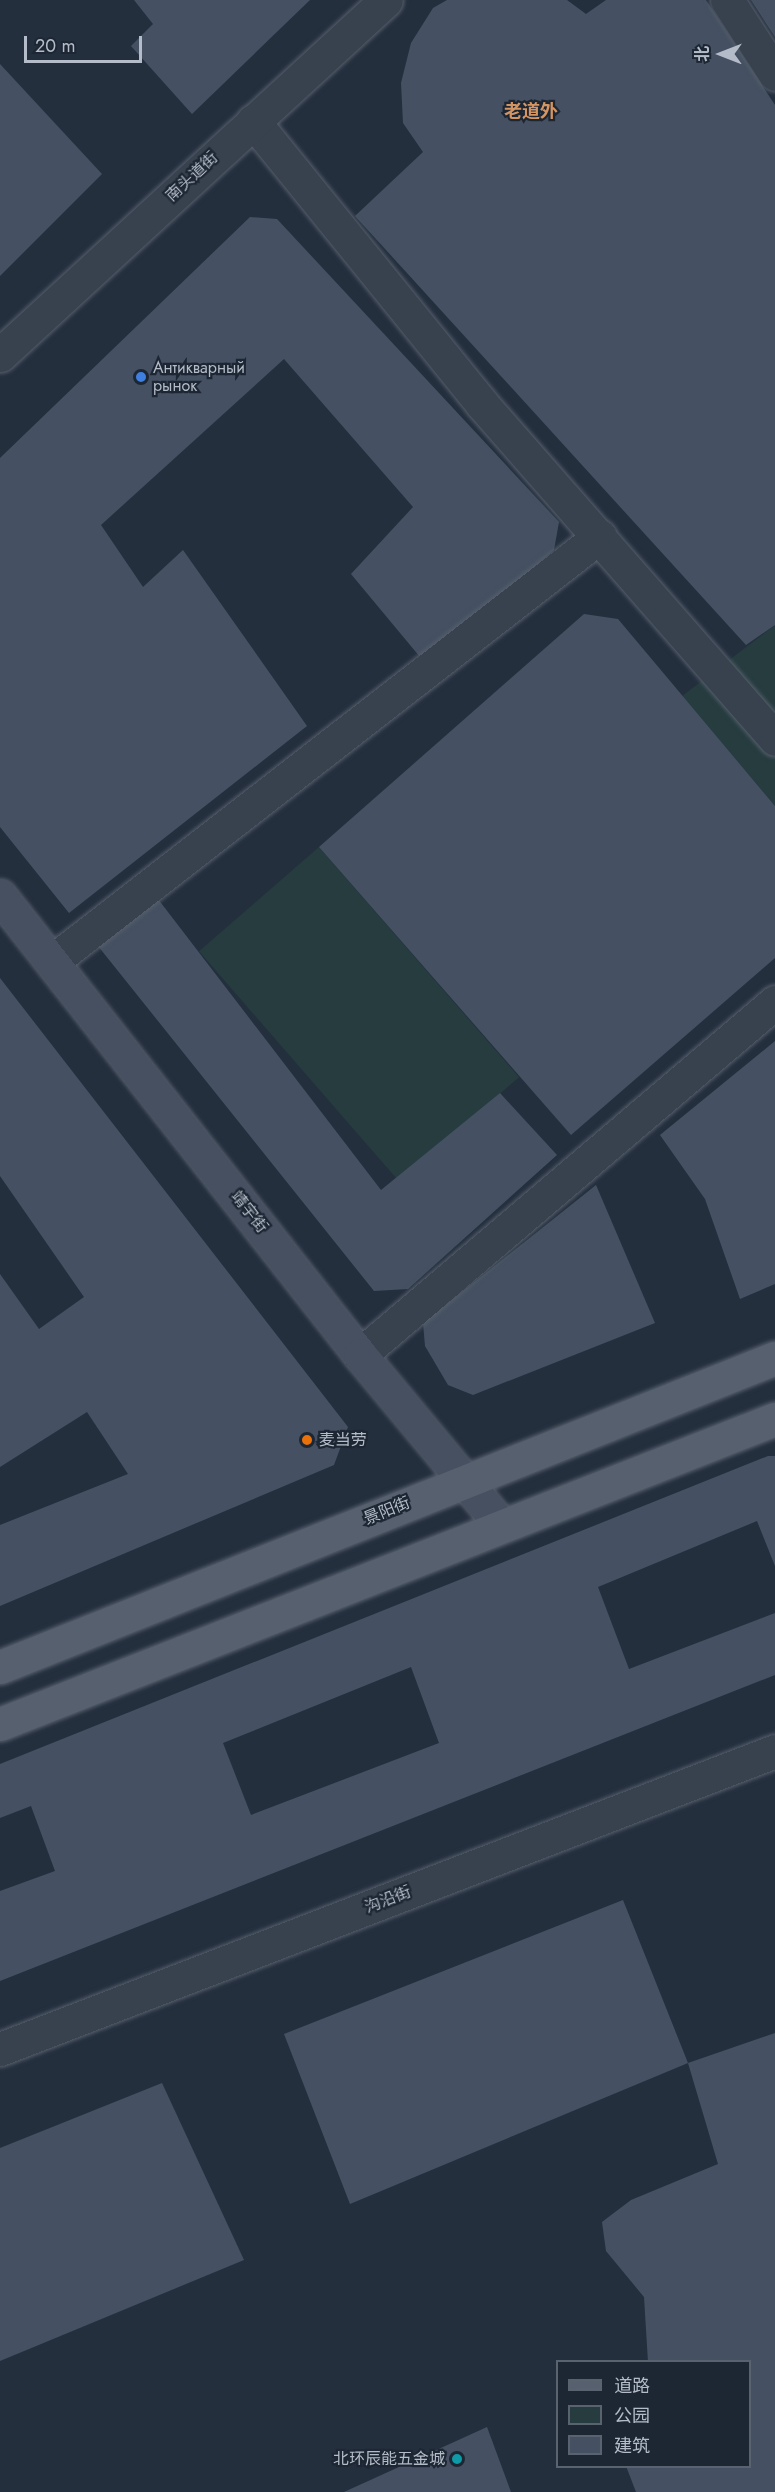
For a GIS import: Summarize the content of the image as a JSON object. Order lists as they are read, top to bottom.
{
  "streets": {
    "main road": ["靖宇街", "景阳街"],
    "street": ["南头道街", "沟沿街"]
  },
  "crossings": [
    ["靖宇街", "景阳街"]
  ],
  "districts": ["老道外"],
  "places": ["Антикварный рынок", "麦当劳", "北环辰能五金城"],
  "legend": ["道路", "公园", "建筑"],
  "scale_bar": "20 m",
  "north": "left"
}
